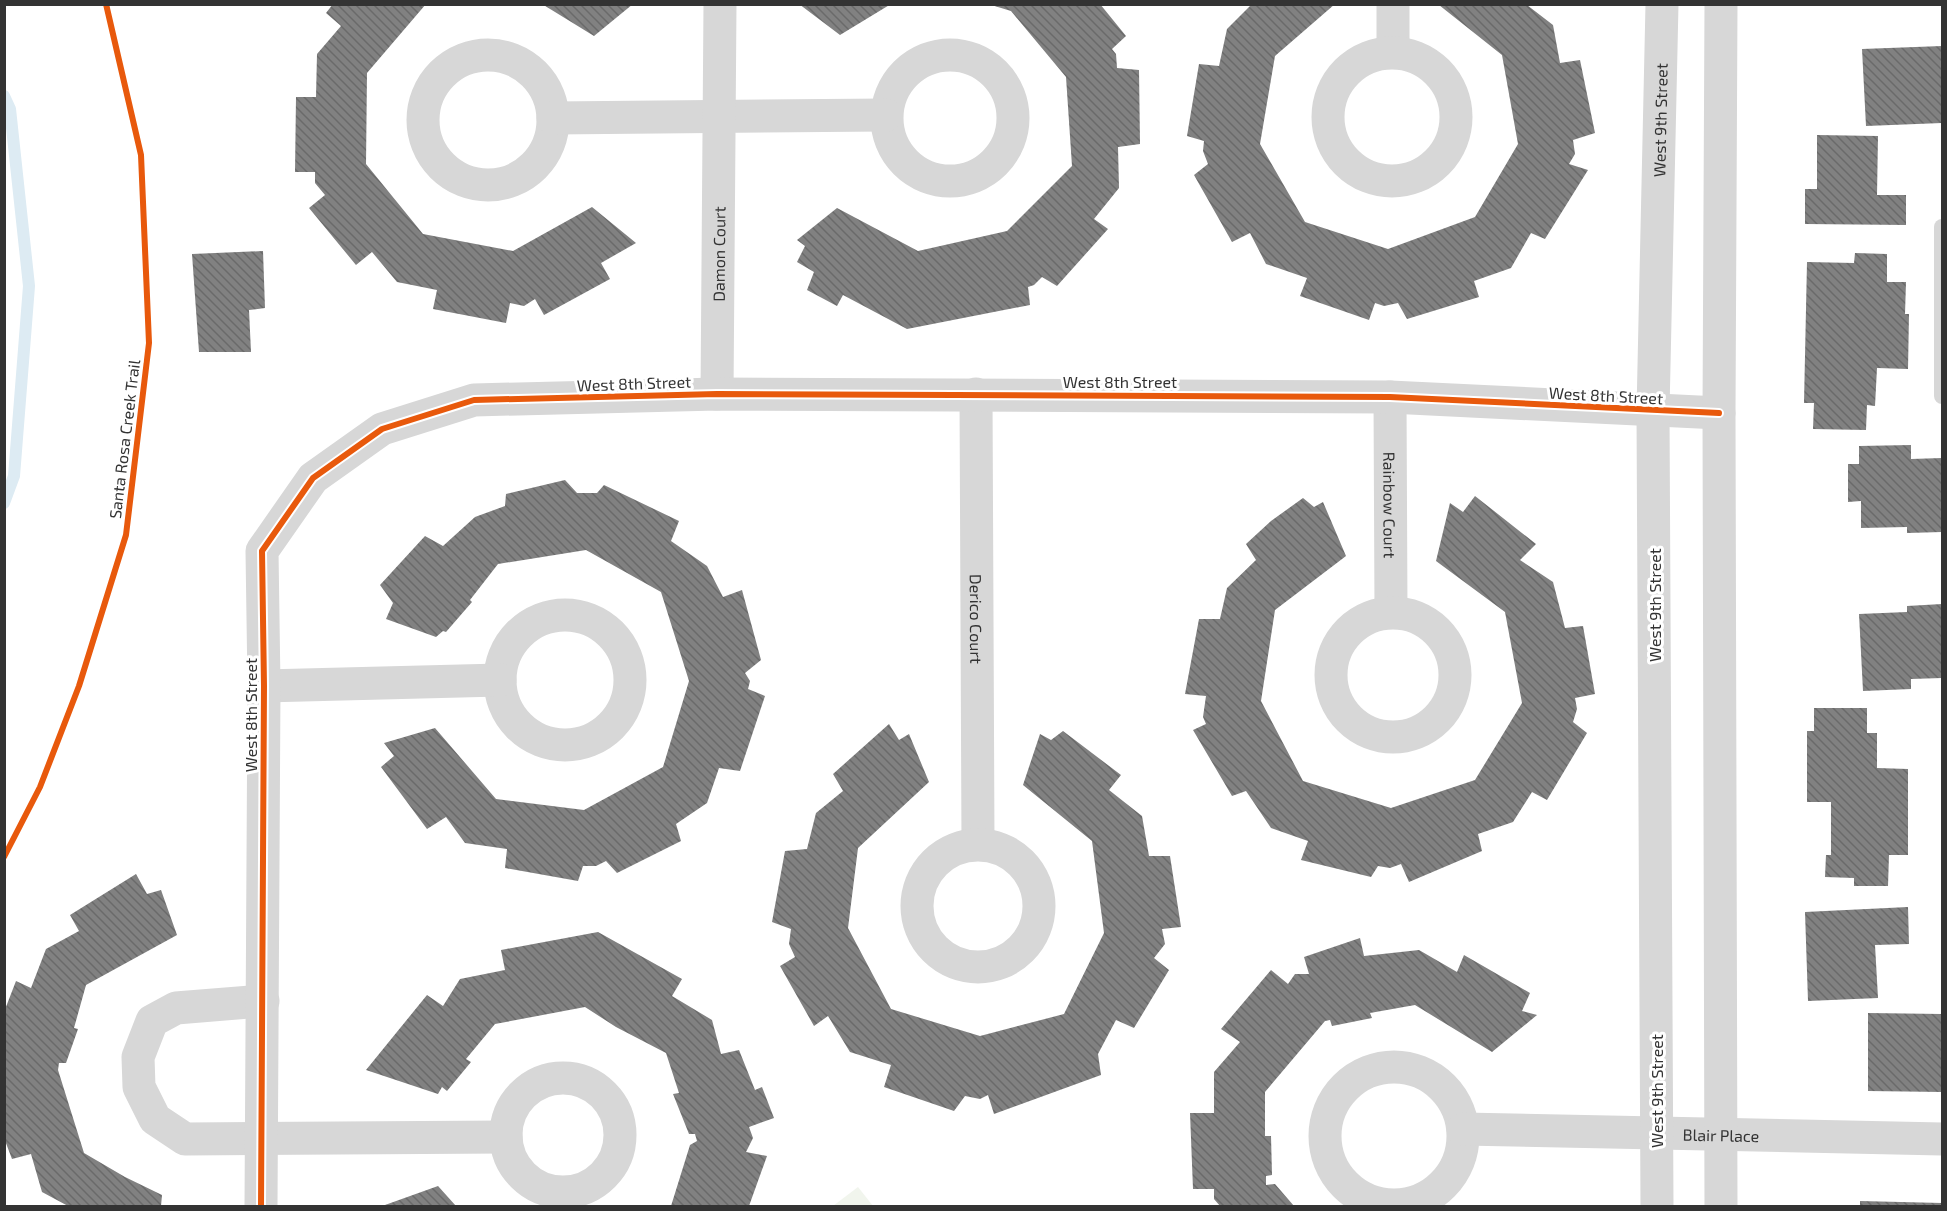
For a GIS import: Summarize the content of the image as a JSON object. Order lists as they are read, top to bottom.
{
  "streets": {
    "street": [
      "West 9th Street",
      "Damon Court",
      "West 8th Street",
      "Rainbow Court",
      "Derico Court",
      "Blair Place"
    ],
    "cycle path": ["Santa Rosa Creek Trail"]
  },
  "crossings": [
    ["West 9th Street", "West 8th Street"],
    ["West 9th Street", "Blair Place"],
    ["Damon Court", "West 8th Street"],
    ["West 8th Street", "Rainbow Court"],
    ["West 8th Street", "Derico Court"]
  ]
}
